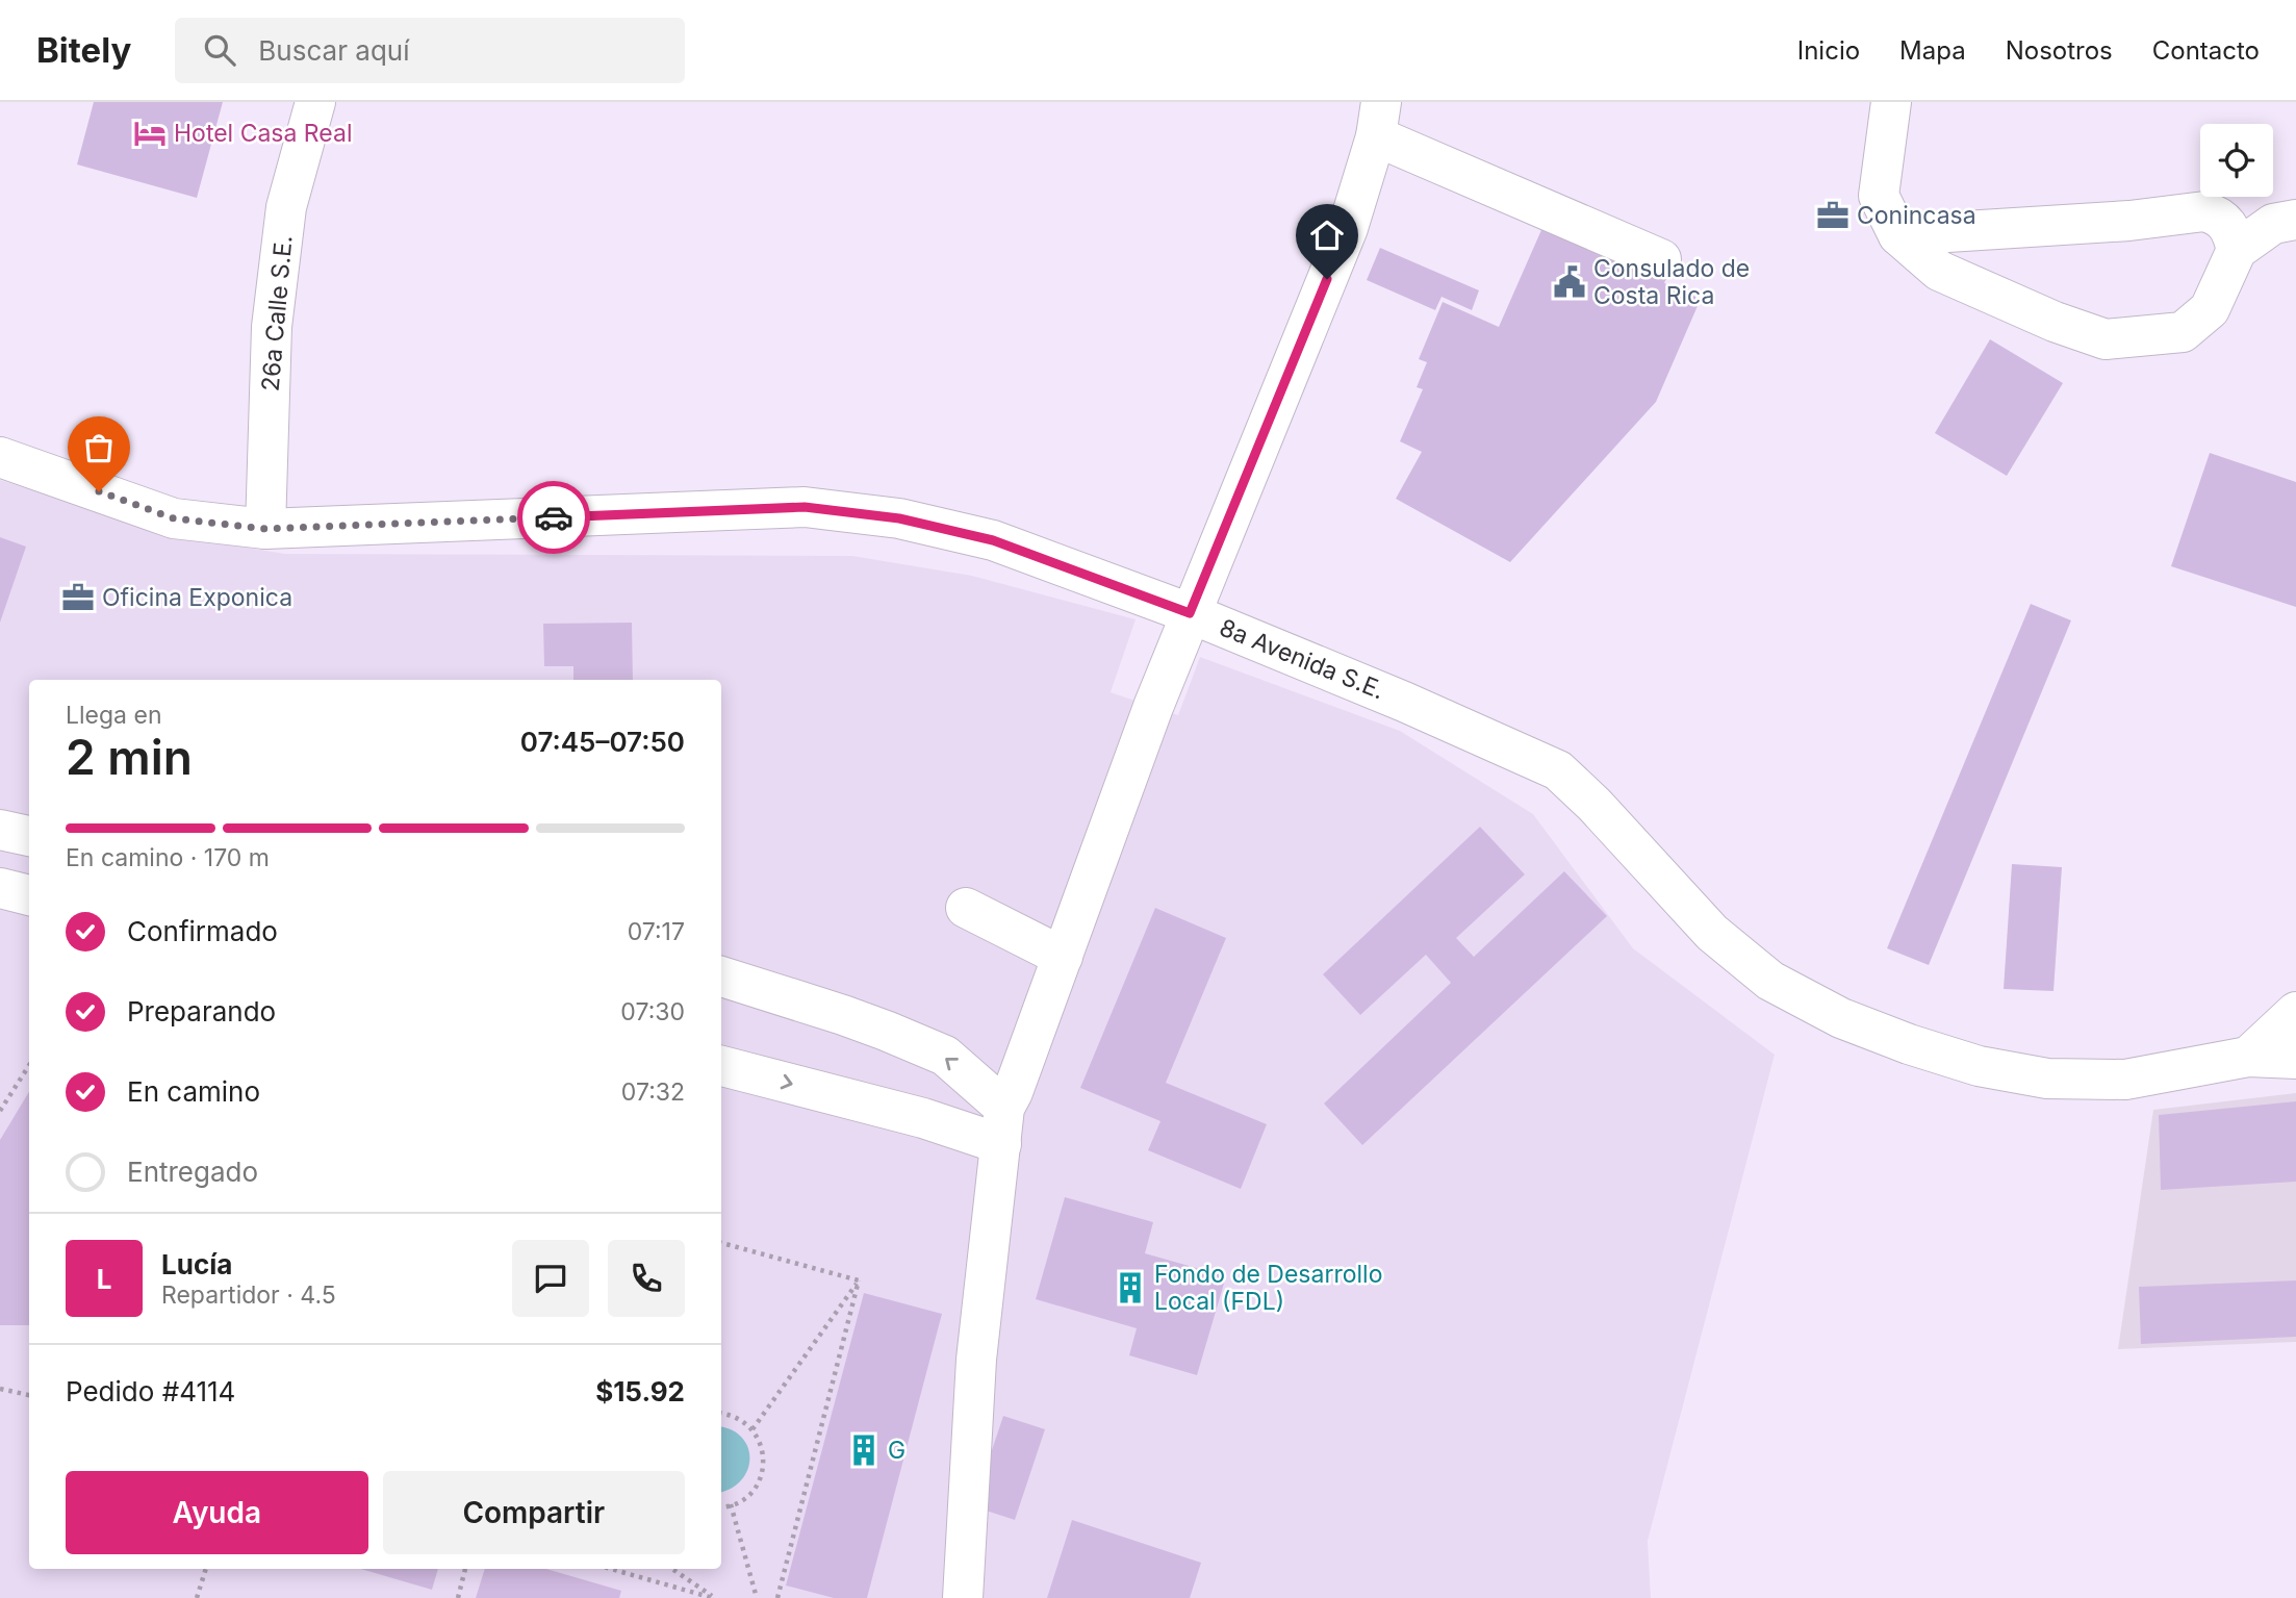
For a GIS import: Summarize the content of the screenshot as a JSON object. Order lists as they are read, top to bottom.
{
  "streets": {
    "street": ["26a Calle S.E.", "8a Avenida S.E."]
  },
  "crossings": [
    ["26a Calle S.E.", "8a Avenida S.E."]
  ],
  "places": {
    "hotel": ["Hotel Casa Real"],
    "office": ["Conincasa", "Oficina Exponica"],
    "public building": ["Consulado de Costa Rica"],
    "building": ["Fondo de Desarrollo Local (FDL)", "G"]
  },
  "page": {
    "header": "Bitely",
    "search": "Buscar aquí",
    "nav": [
      "Inicio",
      "Mapa",
      "Nosotros",
      "Contacto"
    ],
    "heading": ["2 min", "Llega en", "07:45–07:50"],
    "panel": [
      "Lucía",
      "Repartidor · 4.5",
      "Pedido #4114",
      "$15.92"
    ],
    "bar": "En camino · 170 m",
    "list": [
      ["Confirmado", "07:17"],
      ["Preparando", "07:30"],
      ["En camino", "07:32"],
      "Entregado"
    ],
    "round": "L",
    "buttons": ["Ayuda", "Compartir"]
  }
}
